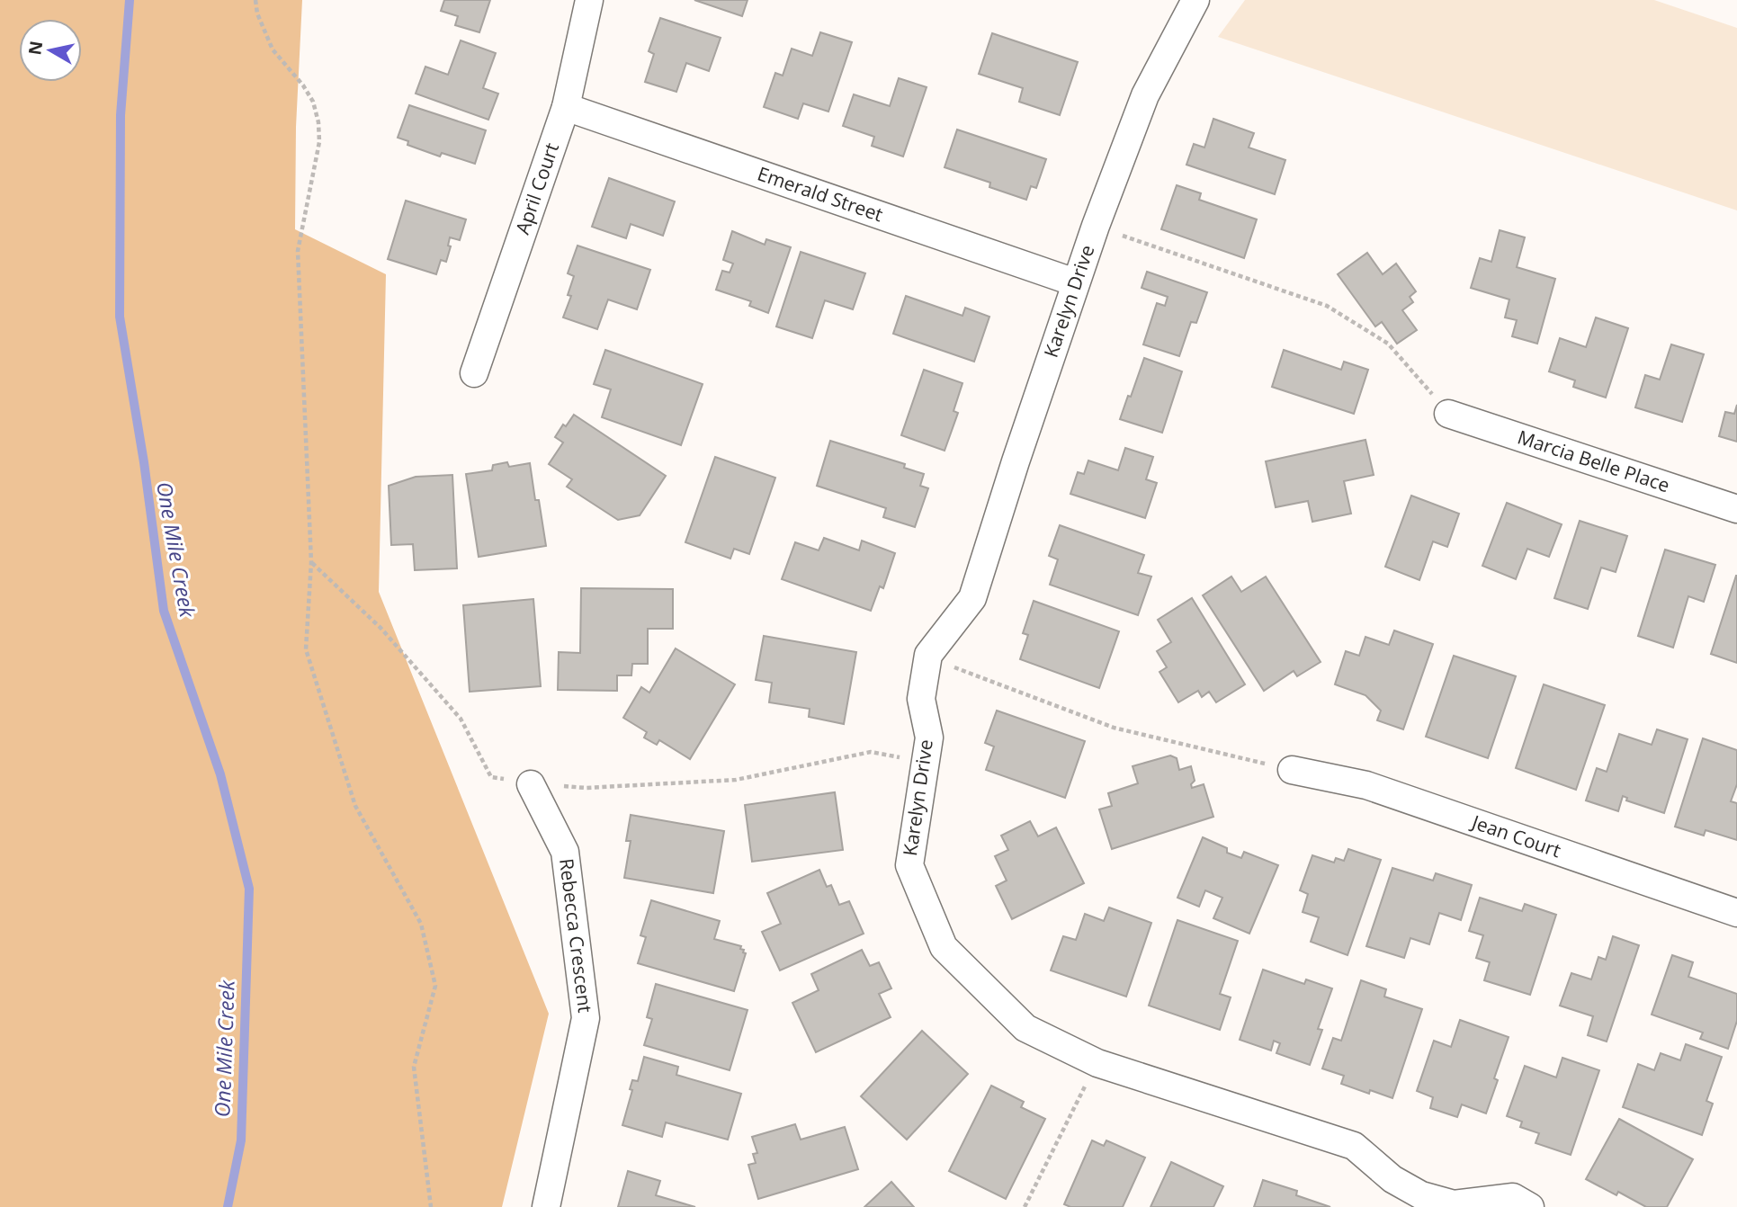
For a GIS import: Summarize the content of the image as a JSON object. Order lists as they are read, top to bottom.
{
  "streets": {
    "street": [
      "April Court",
      "Emerald Street",
      "Karelyn Drive",
      "Marcia Belle Place",
      "Jean Court",
      "Rebecca Crescent"
    ]
  },
  "crossings": [
    ["April Court", "Emerald Street"],
    ["Emerald Street", "Karelyn Drive"]
  ],
  "water": ["One Mile Creek"],
  "north": "left"
}
